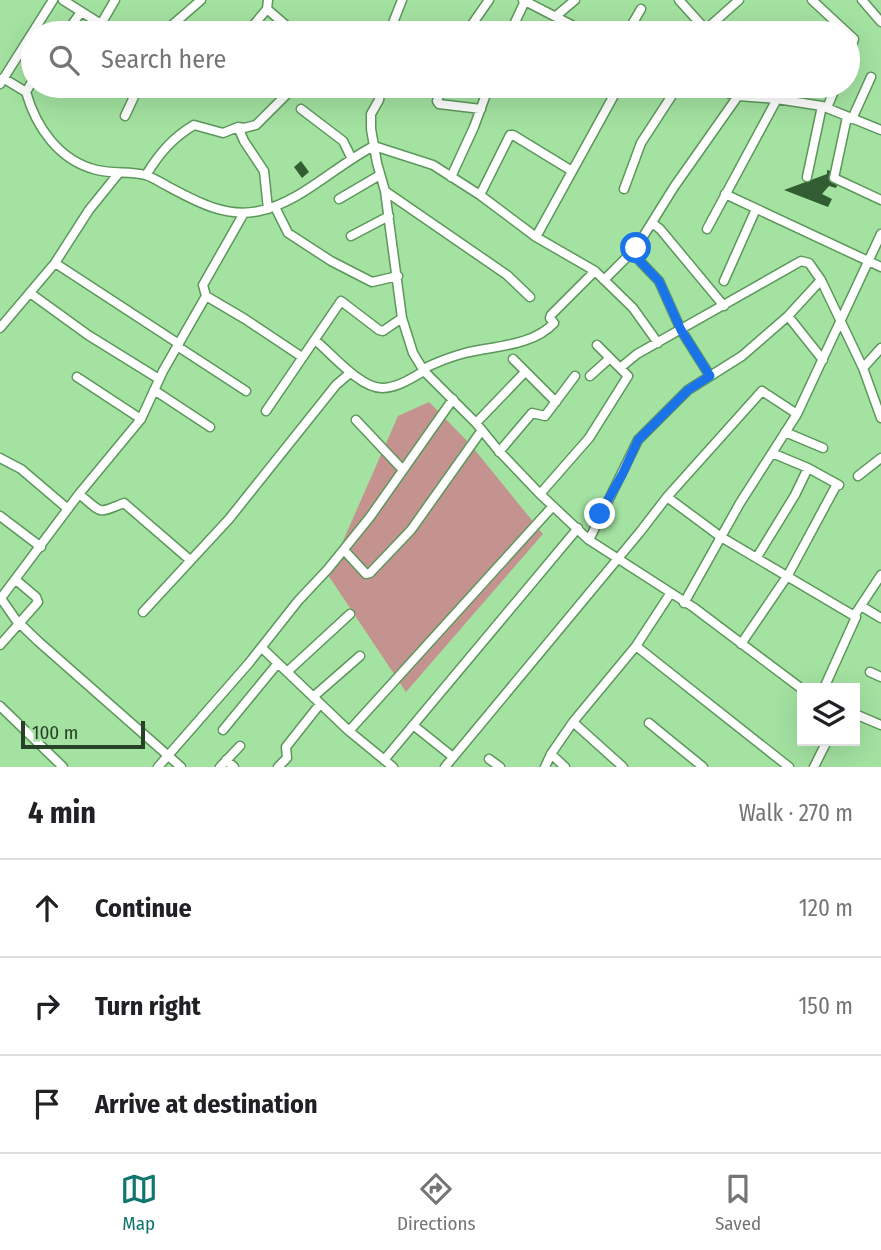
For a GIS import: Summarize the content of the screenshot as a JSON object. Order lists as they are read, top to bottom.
{
  "scale_bar": "100 m",
  "page": {
    "search": "Search here",
    "scale": "100 m",
    "heading": ["4 min", "Walk · 270 m"],
    "list": [
      ["Continue", "120 m"],
      ["Turn right", "150 m"],
      "Arrive at destination"
    ],
    "nav": ["Map", "Directions", "Saved"]
  }
}
